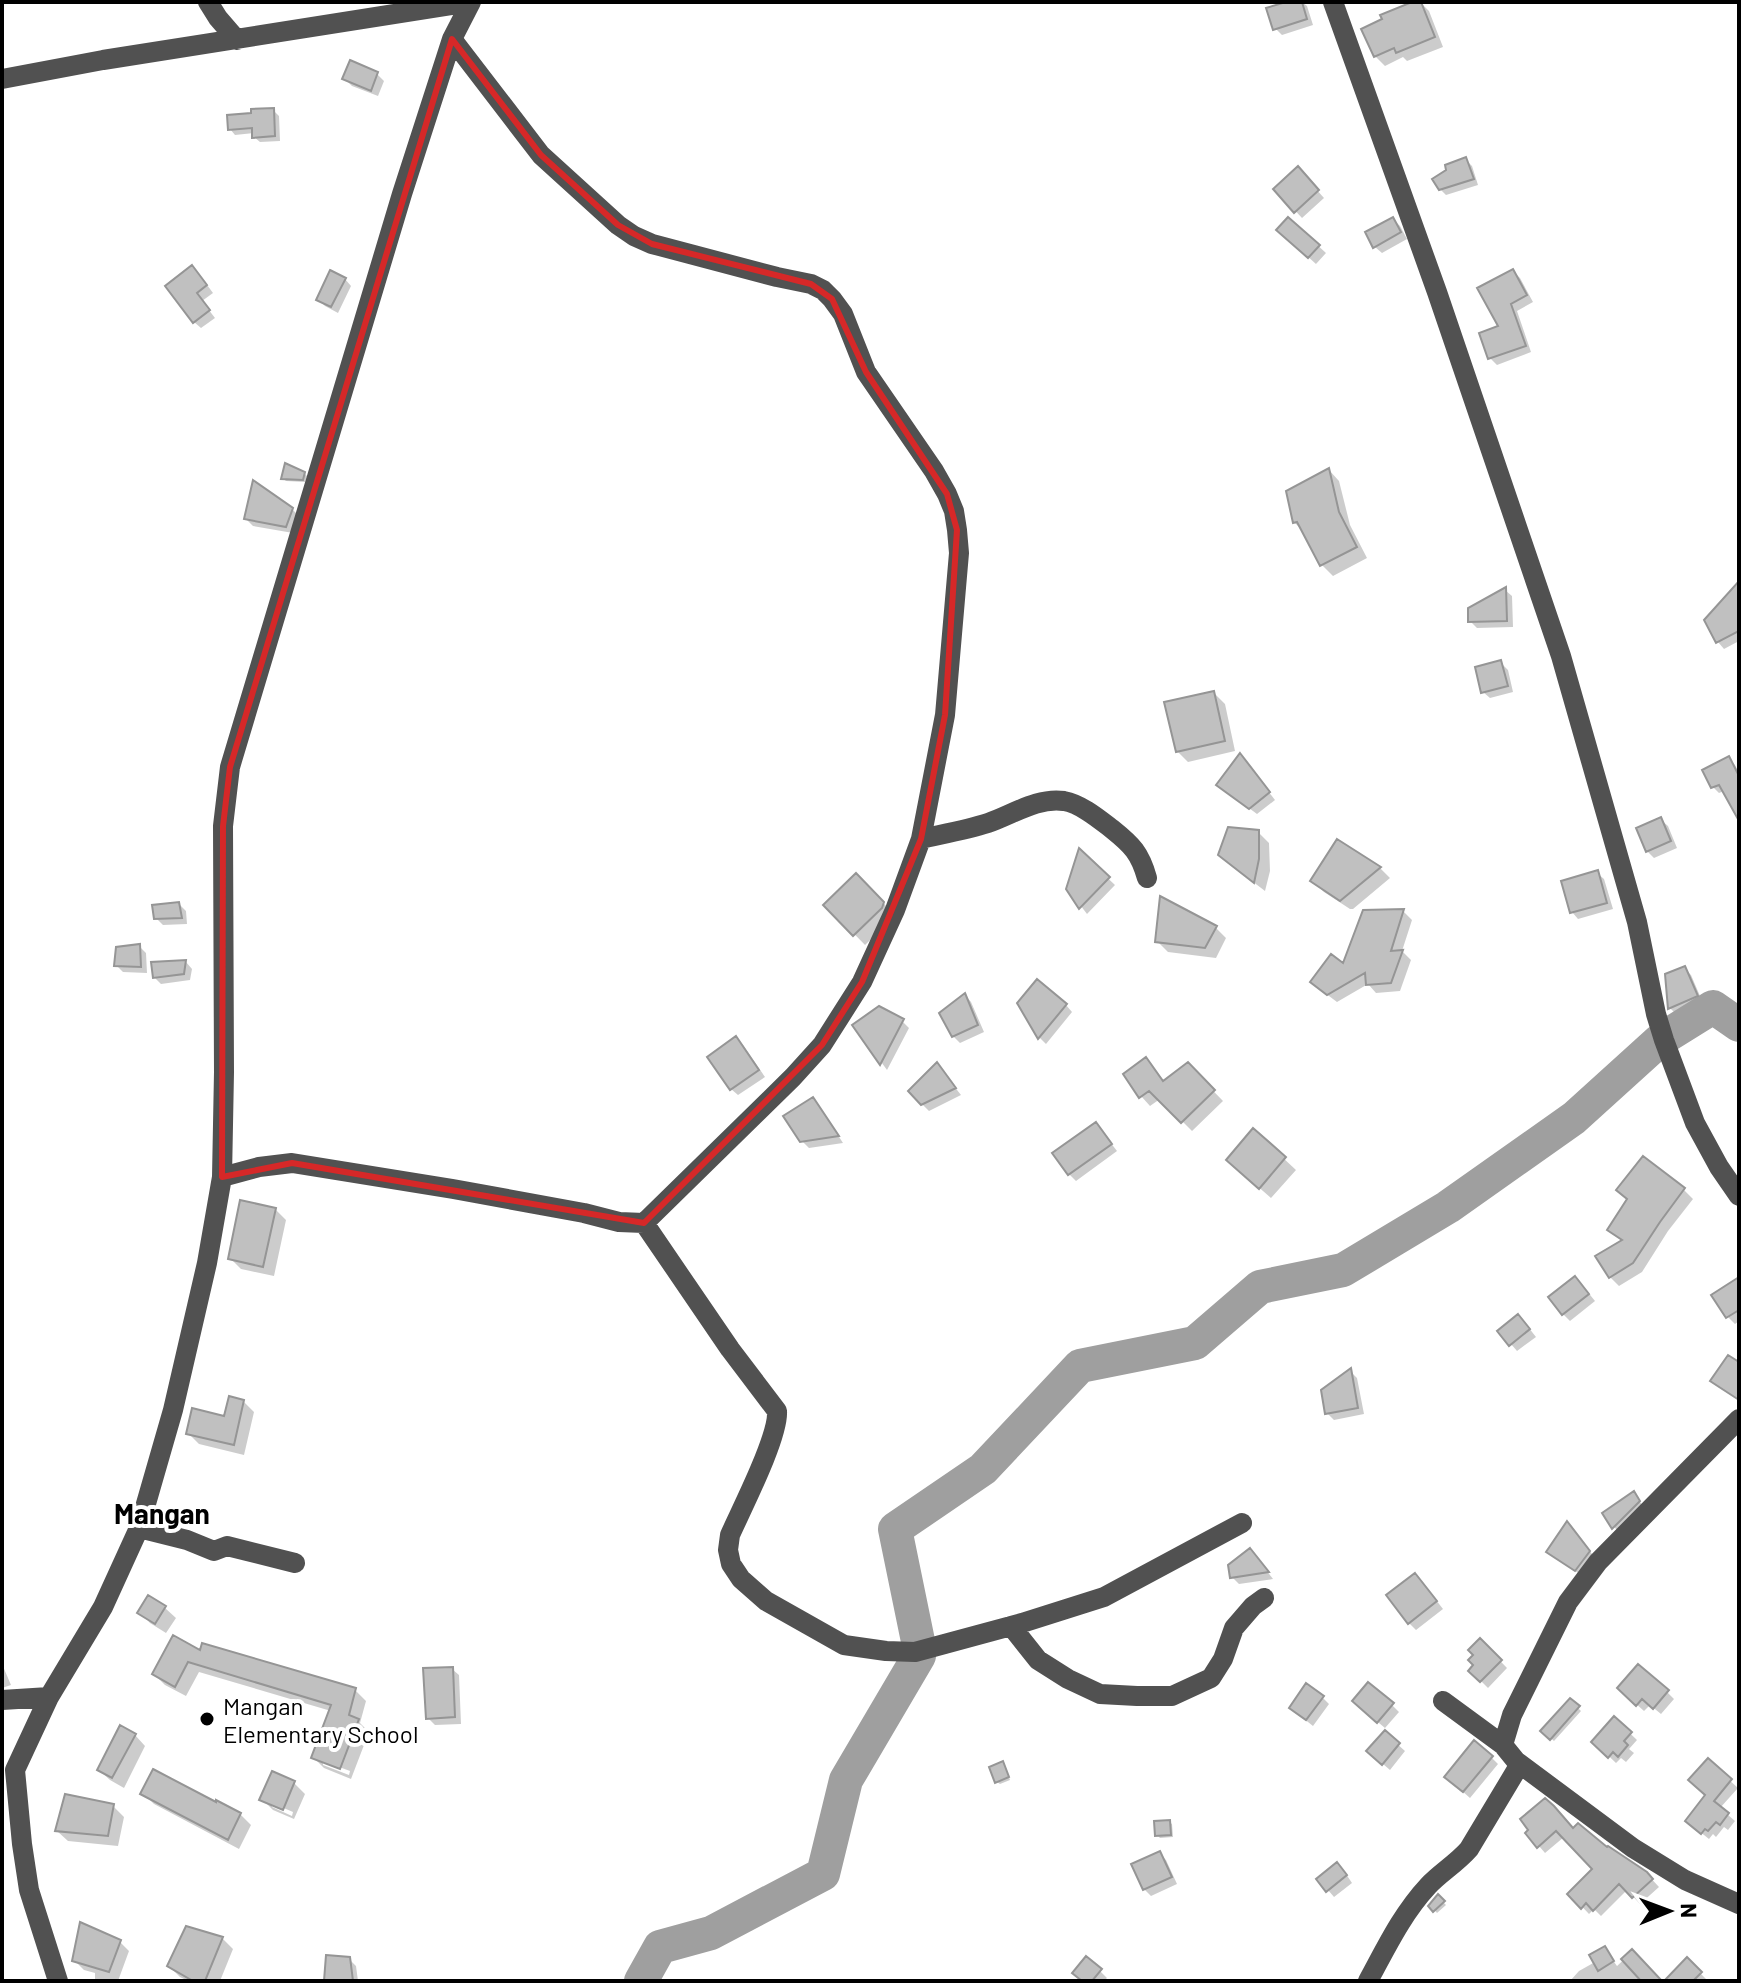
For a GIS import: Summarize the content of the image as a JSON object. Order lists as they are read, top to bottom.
{
  "districts": ["Mangan"],
  "places": ["Mangan Elementary School"],
  "north": "right"
}
